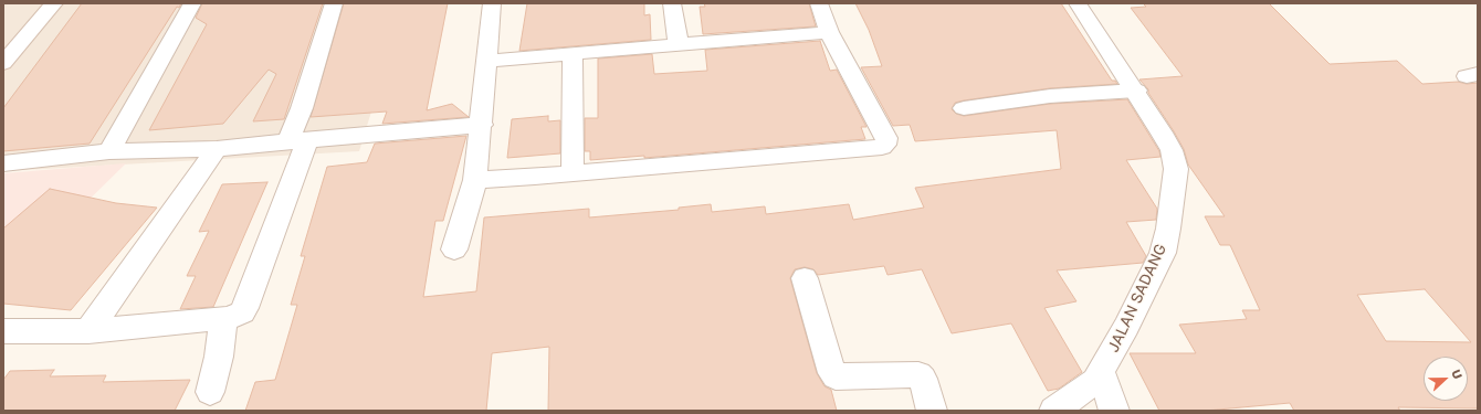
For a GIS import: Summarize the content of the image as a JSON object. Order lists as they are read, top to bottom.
{
  "streets": {
    "street": ["JALAN SADANG"]
  },
  "north": "right"
}
